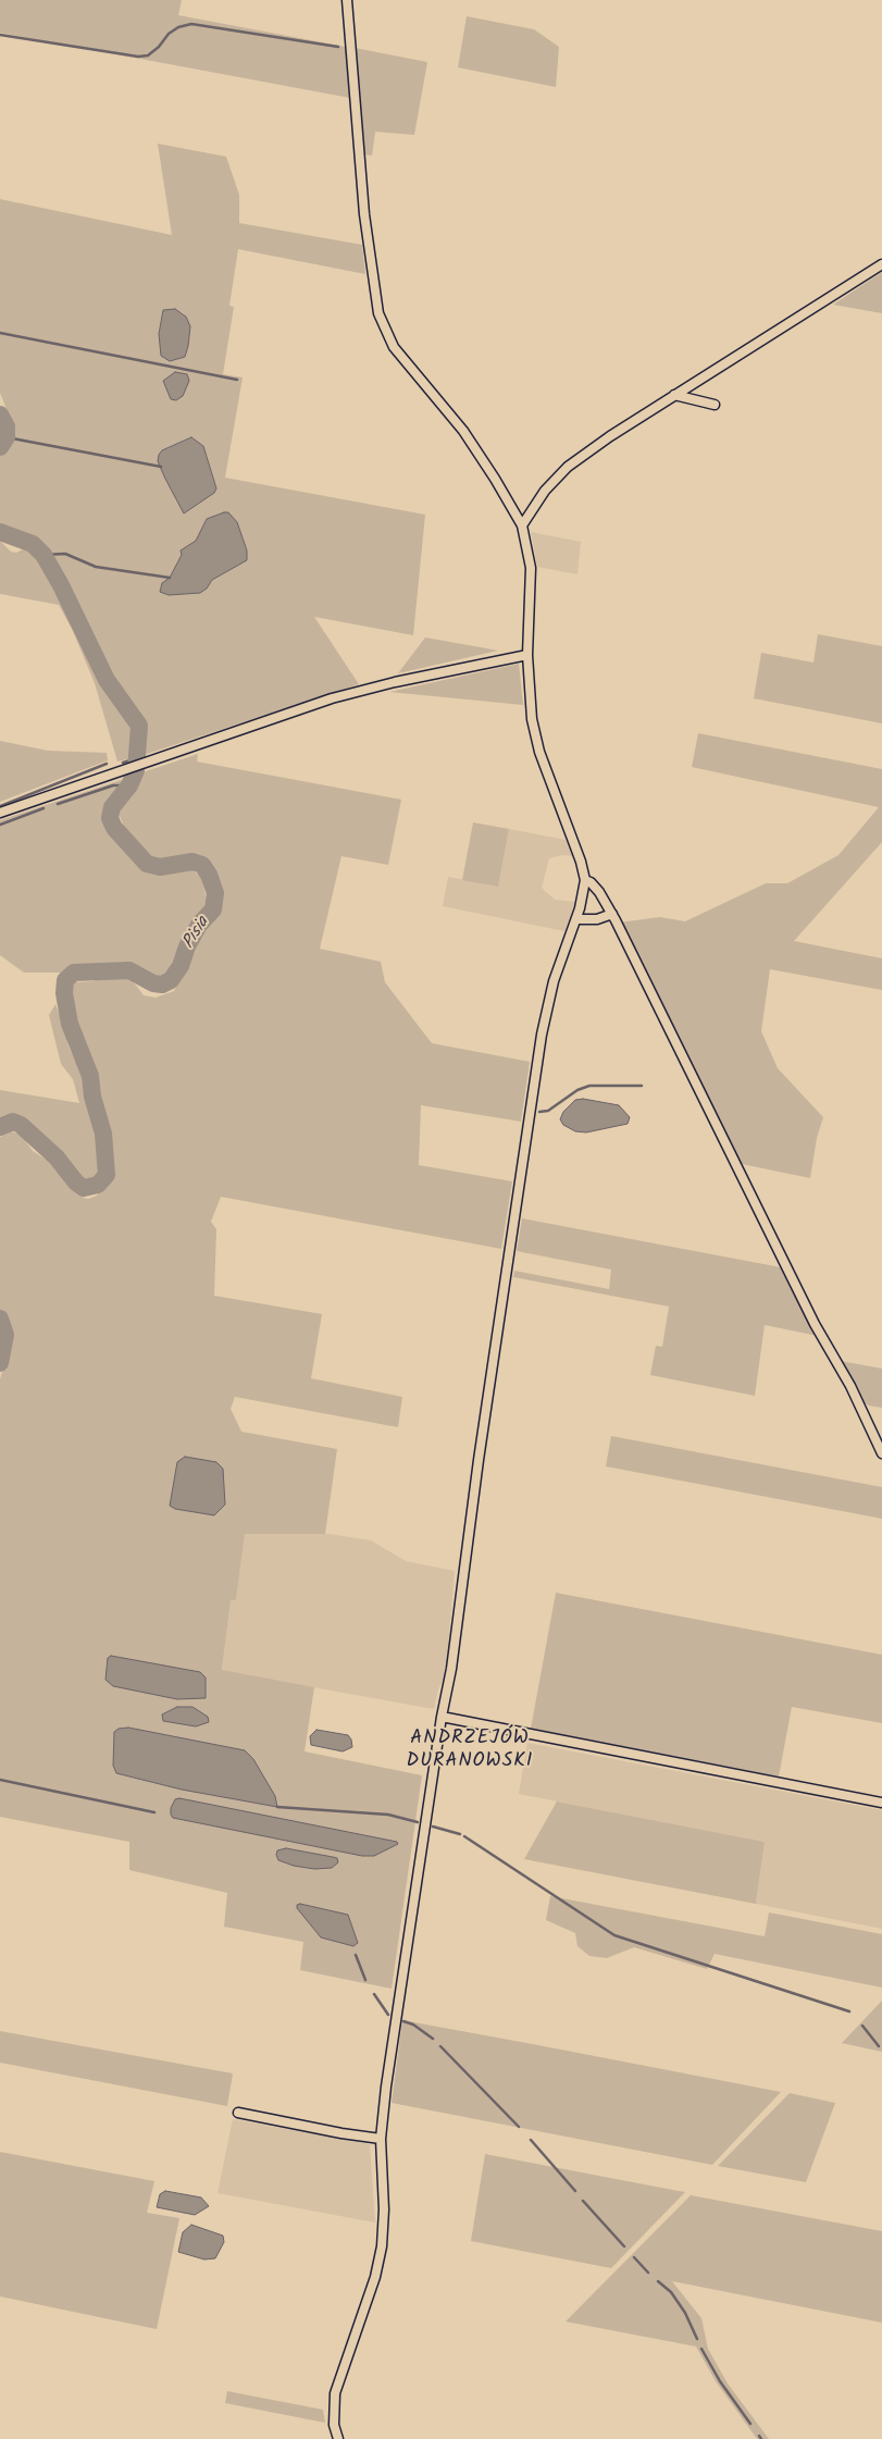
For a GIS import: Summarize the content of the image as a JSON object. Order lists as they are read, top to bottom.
{
  "districts": ["ANDRZEJÓW DURANOWSKI"],
  "water": ["Pisia"]
}
